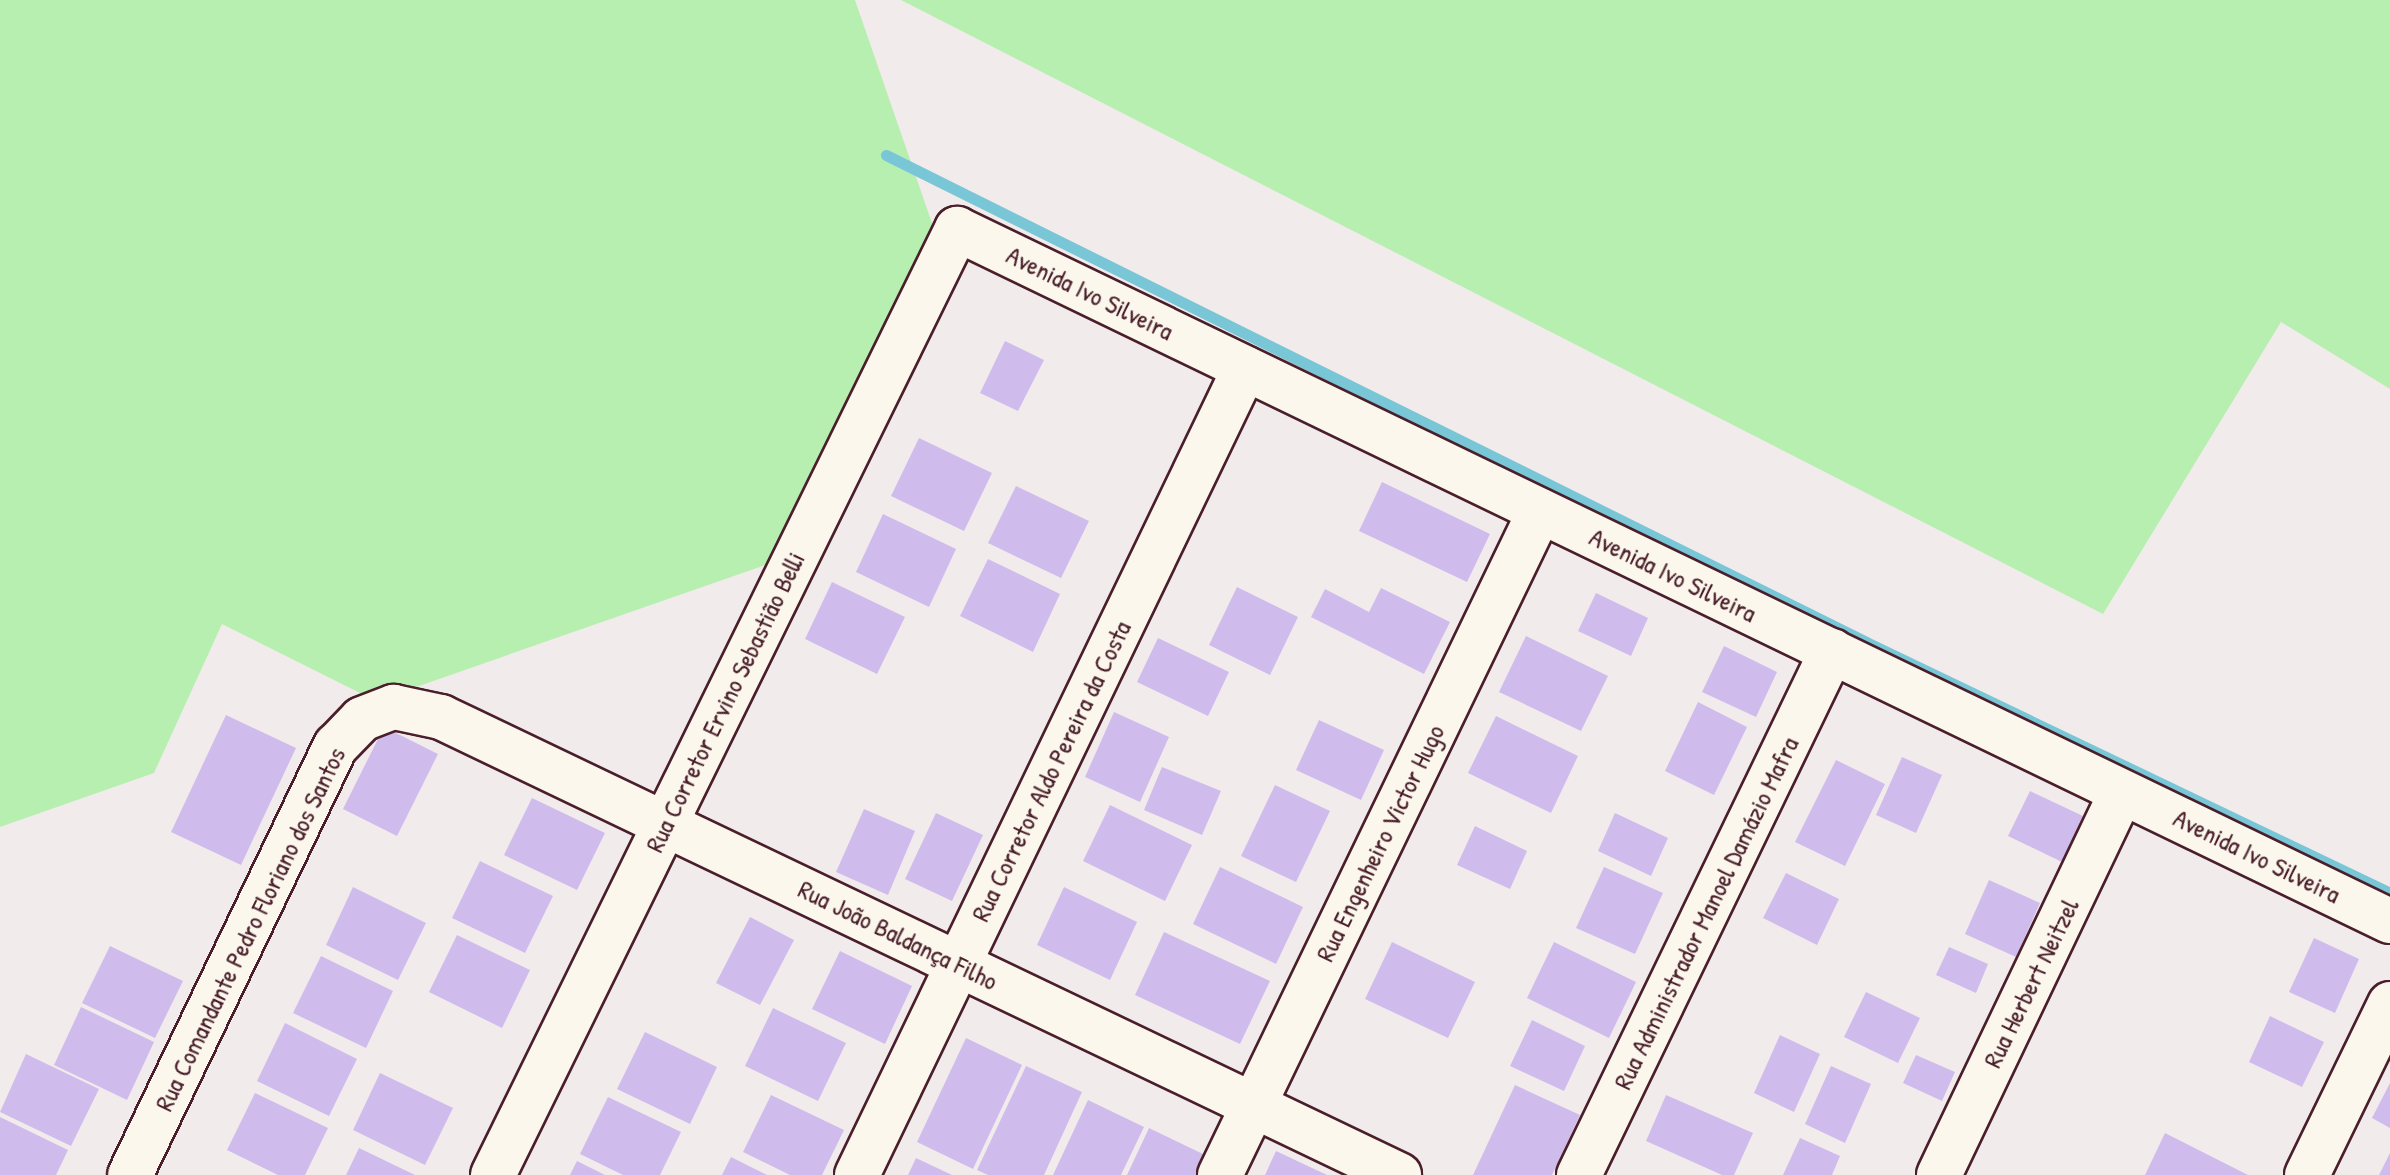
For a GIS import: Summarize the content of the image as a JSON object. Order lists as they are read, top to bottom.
{
  "streets": {
    "street": [
      "Avenida Ivo Silveira",
      "Rua Corretor Ervino Sebastião Belli",
      "Rua Corretor Aldo Pereira da Costa",
      "Rua Engenheiro Victor Hugo",
      "Rua Administrador Manoel Damázio Mafra",
      "Rua Comandante Pedro Floriano dos Santos",
      "Rua João Baldança Filho",
      "Rua Herbert Neitzel"
    ]
  },
  "crossings": [
    ["Avenida Ivo Silveira", "Rua Corretor Ervino Sebastião Belli"],
    ["Avenida Ivo Silveira", "Rua Corretor Aldo Pereira da Costa"],
    ["Avenida Ivo Silveira", "Rua Engenheiro Victor Hugo"],
    ["Avenida Ivo Silveira", "Rua Administrador Manoel Damázio Mafra"],
    ["Avenida Ivo Silveira", "Rua Herbert Neitzel"],
    ["Rua Corretor Ervino Sebastião Belli", "Rua João Baldança Filho"],
    ["Rua Corretor Aldo Pereira da Costa", "Rua João Baldança Filho"],
    ["Rua Engenheiro Victor Hugo", "Rua João Baldança Filho"],
    ["Rua Comandante Pedro Floriano dos Santos", "Rua João Baldança Filho"]
  ]
}
